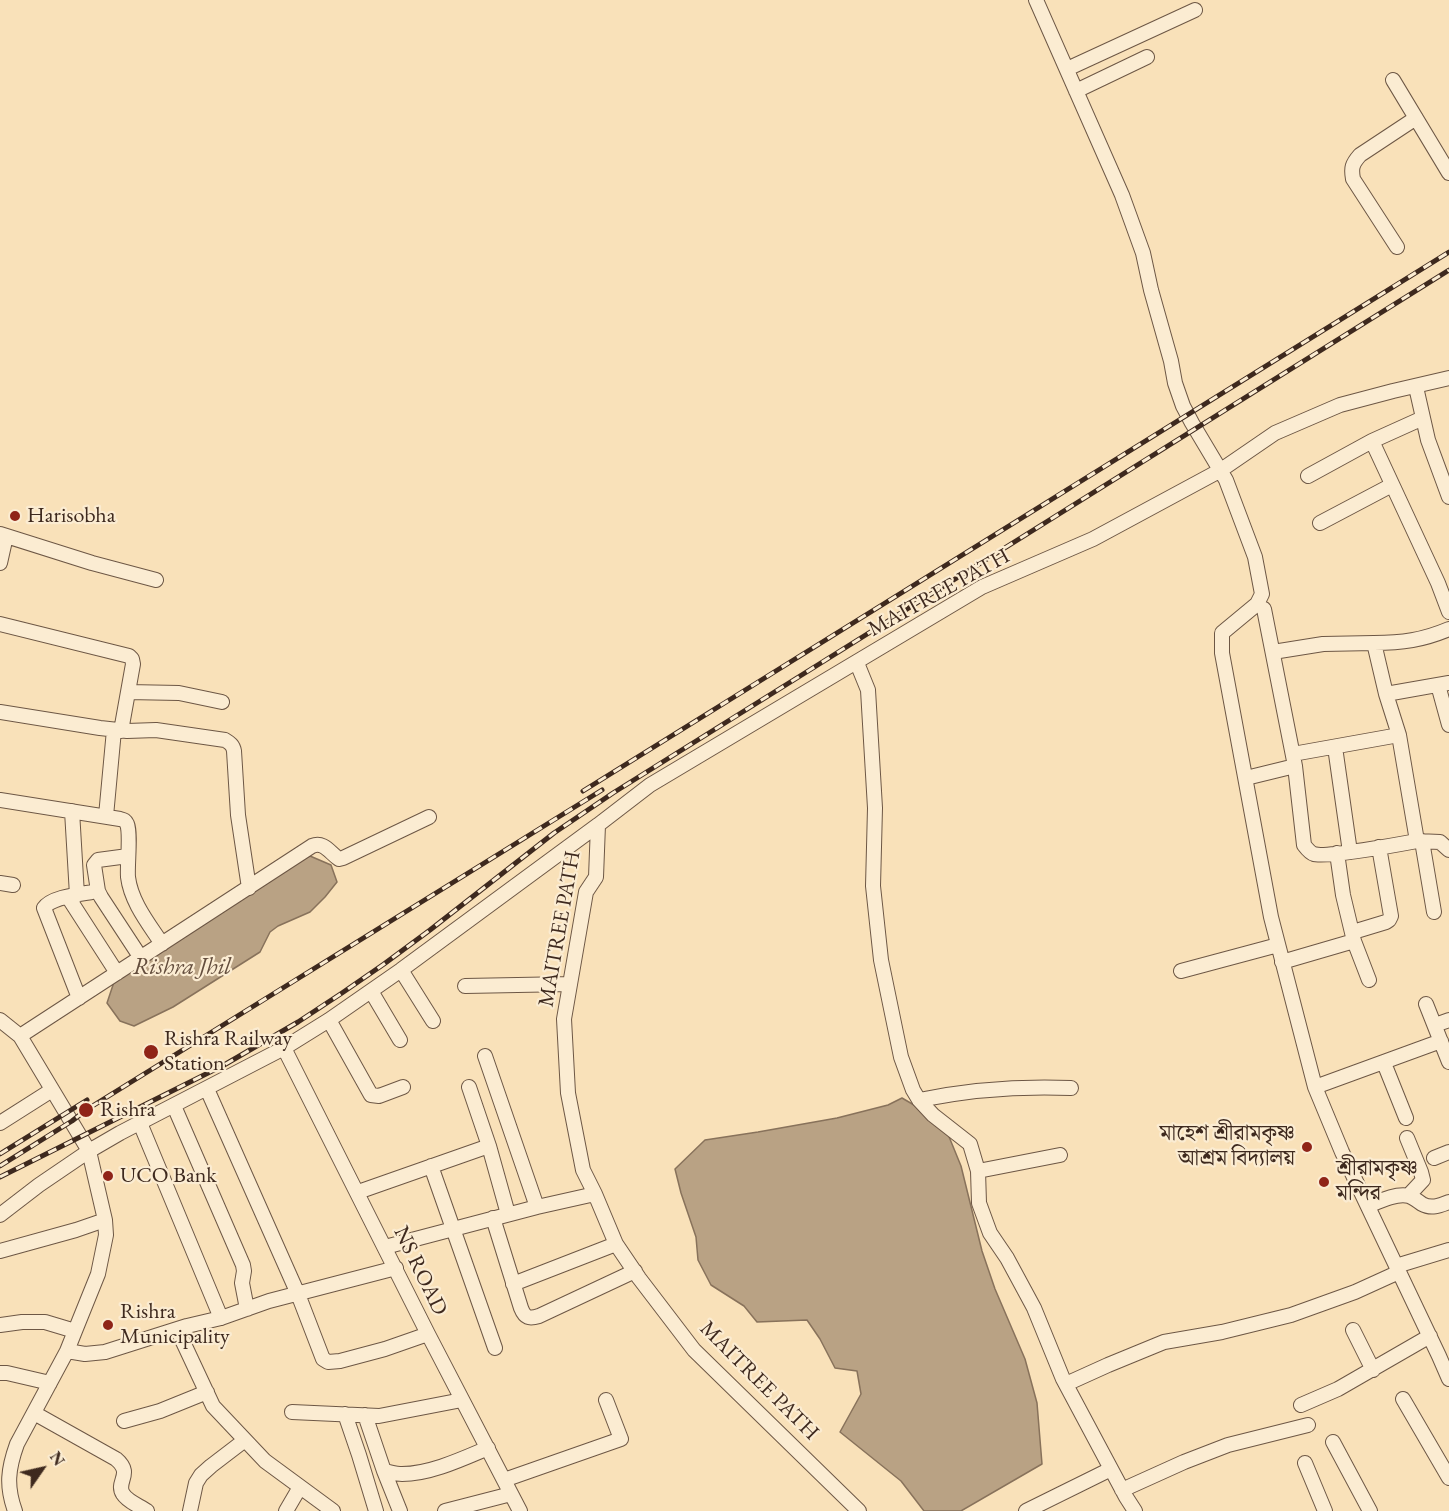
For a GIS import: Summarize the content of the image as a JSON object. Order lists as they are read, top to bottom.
{
  "streets": {
    "street": ["MAITREE PATH", "NS ROAD"]
  },
  "water": ["Rishra Jhil"],
  "places": [
    "Harisobha",
    "Rishra Railway Station",
    "Rishra",
    "মাহেশ শ্রীরামকৃষ্ণ আশ্রম বিদ্যালয়",
    "UCO Bank",
    "শ্রীরামকৃষ্ণ মন্দির",
    "Rishra Municipality"
  ],
  "north": "top right"
}
